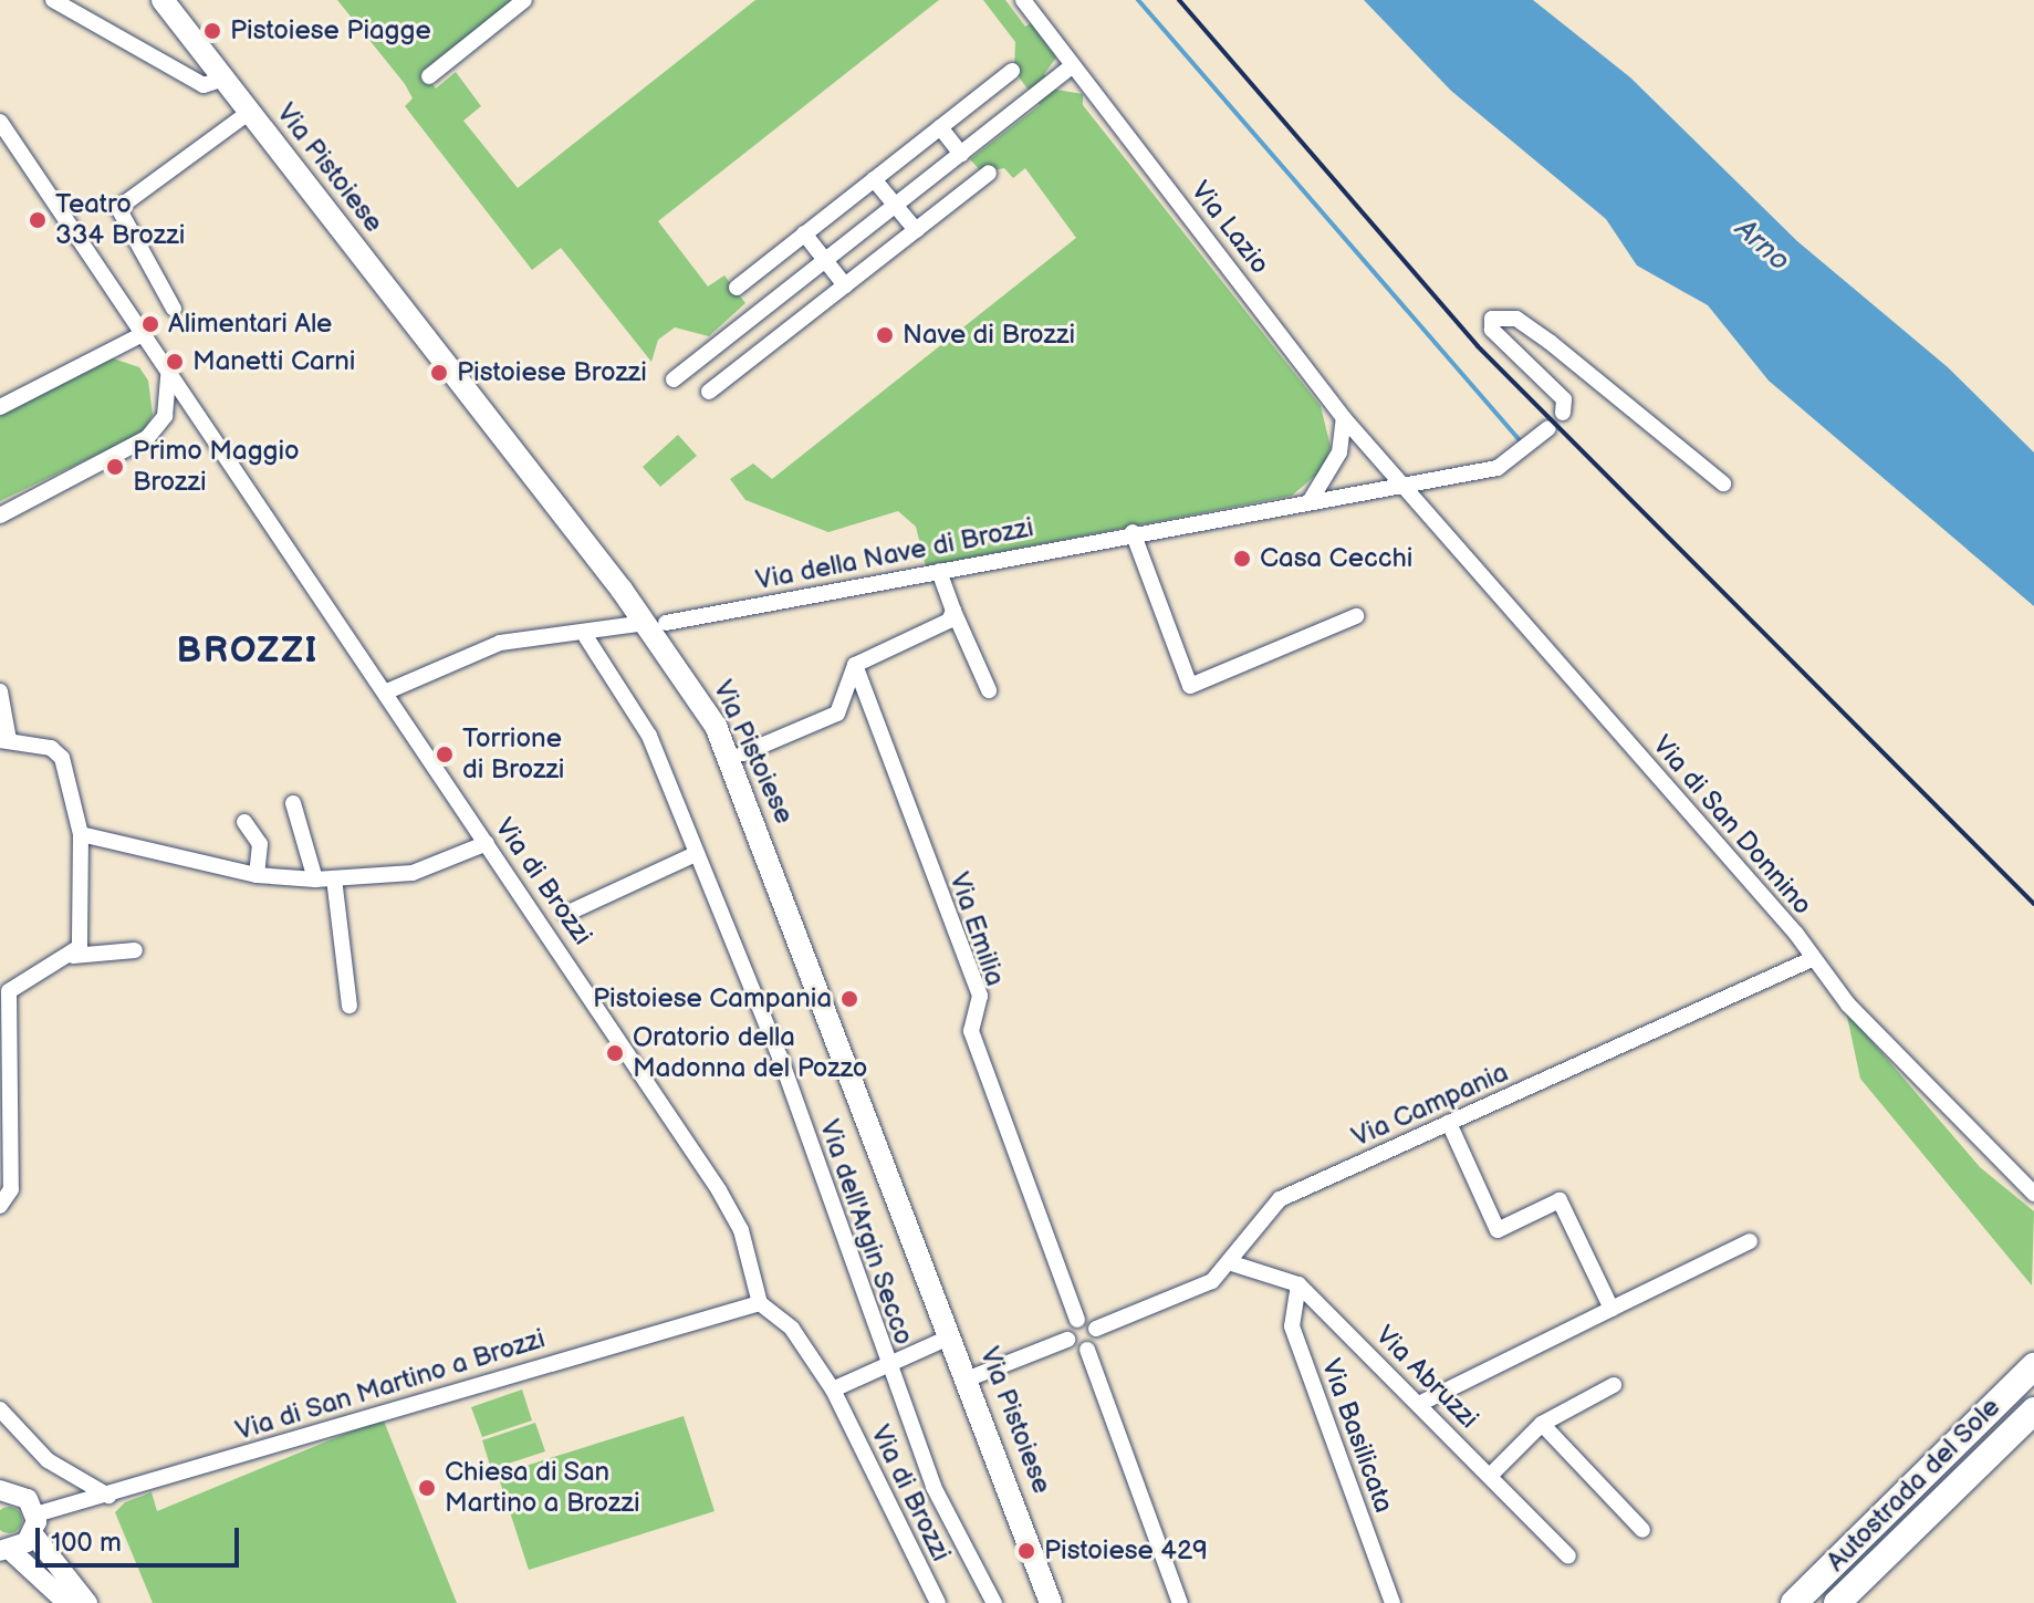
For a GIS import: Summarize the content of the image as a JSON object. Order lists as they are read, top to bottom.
{
  "streets": {
    "highway": ["Autostrada del Sole"],
    "main road": ["Via Pistoiese"],
    "street": [
      "Via Lazio",
      "Via della Nave di Brozzi",
      "Via di San Donnino",
      "Via di Brozzi",
      "Via Emilia",
      "Via Campania",
      "Via dell'Argin Secco",
      "Via Abruzzi",
      "Via di San Martino a Brozzi",
      "Via Basilicata"
    ]
  },
  "crossings": [
    ["Via Pistoiese", "Via della Nave di Brozzi"],
    ["Via Lazio", "Via della Nave di Brozzi"],
    ["Via Lazio", "Via di San Donnino"],
    ["Via della Nave di Brozzi", "Via di San Donnino"],
    ["Via della Nave di Brozzi", "Via di Brozzi"],
    ["Via della Nave di Brozzi", "Via dell'Argin Secco"],
    ["Via di San Donnino", "Via Campania"],
    ["Via di Brozzi", "Via di San Martino a Brozzi"],
    ["Via Campania", "Via Abruzzi"],
    ["Via Abruzzi", "Via Basilicata"]
  ],
  "districts": ["BROZZI"],
  "water": ["Arno"],
  "places": [
    "Pistoiese Piagge",
    "Teatro 334 Brozzi",
    "Alimentari Ale",
    "Nave di Brozzi",
    "Manetti Carni",
    "Pistoiese Brozzi",
    "Primo Maggio Brozzi",
    "Casa Cecchi",
    "Torrione di Brozzi",
    "Pistoiese Campania",
    "Oratorio della Madonna del Pozzo",
    "Chiesa di San Martino a Brozzi",
    "Pistoiese 429"
  ],
  "scale_bar": "100 m"
}
